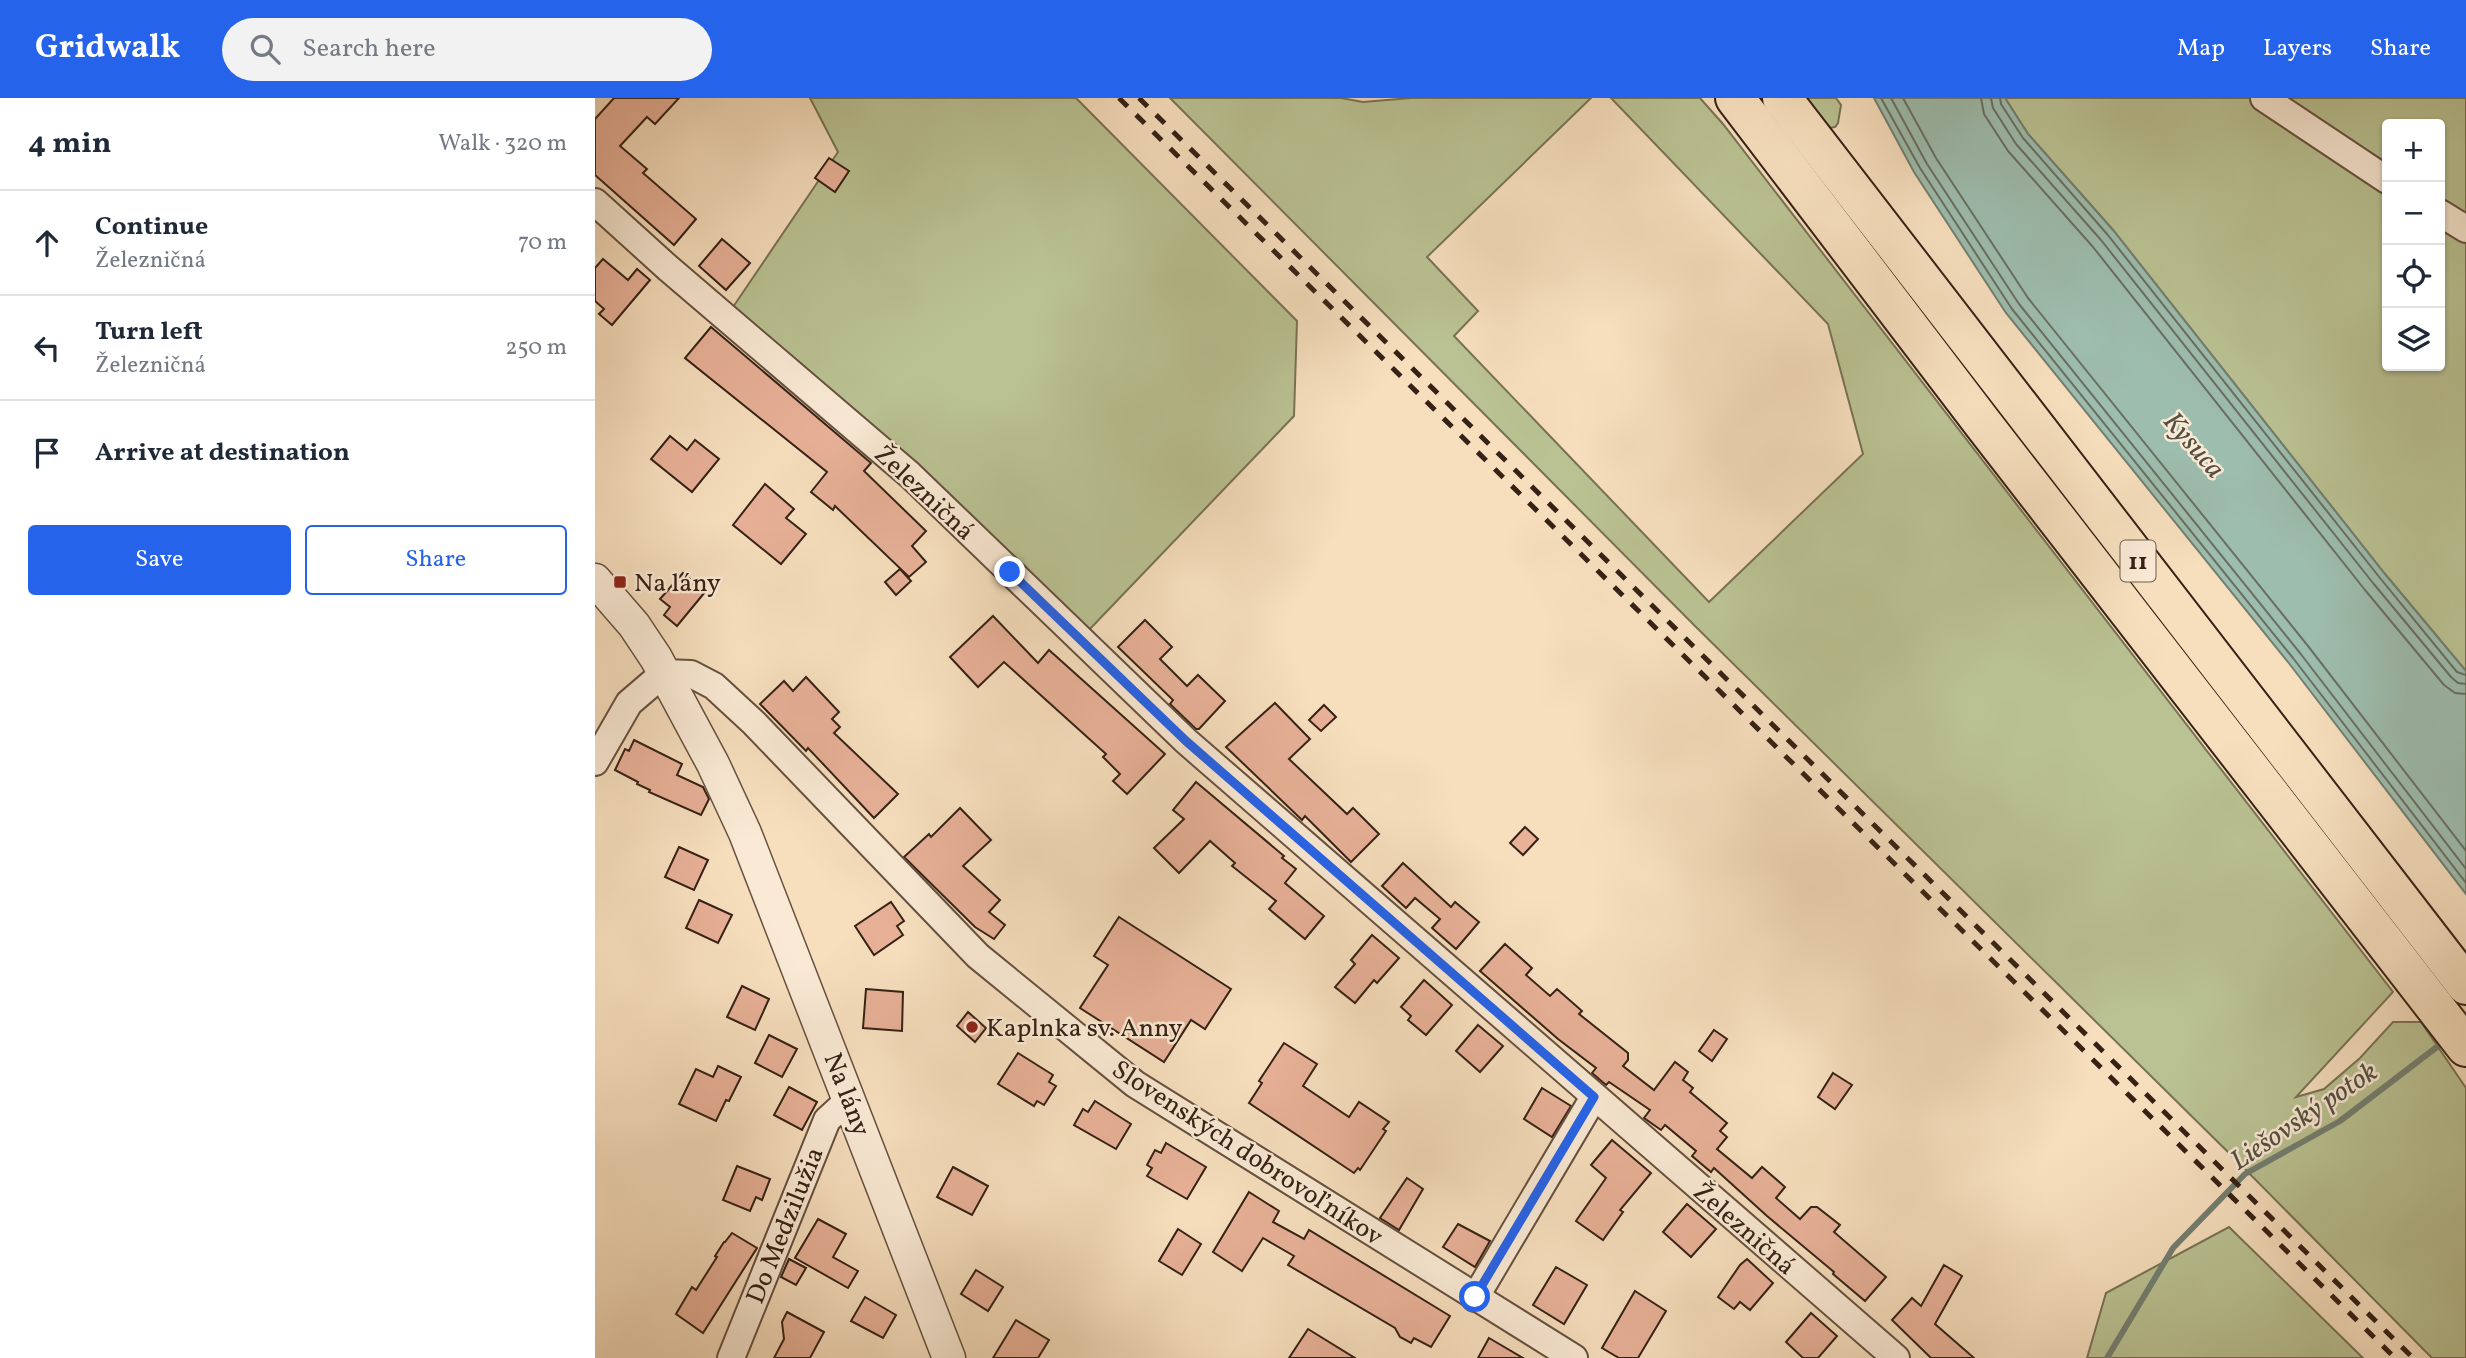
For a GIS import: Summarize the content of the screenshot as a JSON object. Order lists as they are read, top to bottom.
{
  "streets": {
    "main road": ["11"],
    "street": [
      "Železničná",
      "Na lány",
      "Slovenských dobrovoľníkov",
      "Do Medzilužia"
    ]
  },
  "crossings": [
    ["Na lány", "Slovenských dobrovoľníkov"],
    ["Na lány", "Do Medzilužia"]
  ],
  "water": ["Kysuca", "Liešovský potok"],
  "places": {
    "transit": ["Na lány"],
    "other": ["Kaplnka sv. Anny"]
  },
  "page": {
    "header": "Gridwalk",
    "search": "Search here",
    "nav": ["Map", "Layers", "Share"],
    "heading": ["4 min", "Walk · 320 m"],
    "map_buttons": ["+", "−"],
    "list": [
      ["Continue", "Železničná", "70 m"],
      ["Turn left", "Železničná", "250 m"],
      "Arrive at destination"
    ],
    "buttons": ["Save", "Share"]
  }
}
